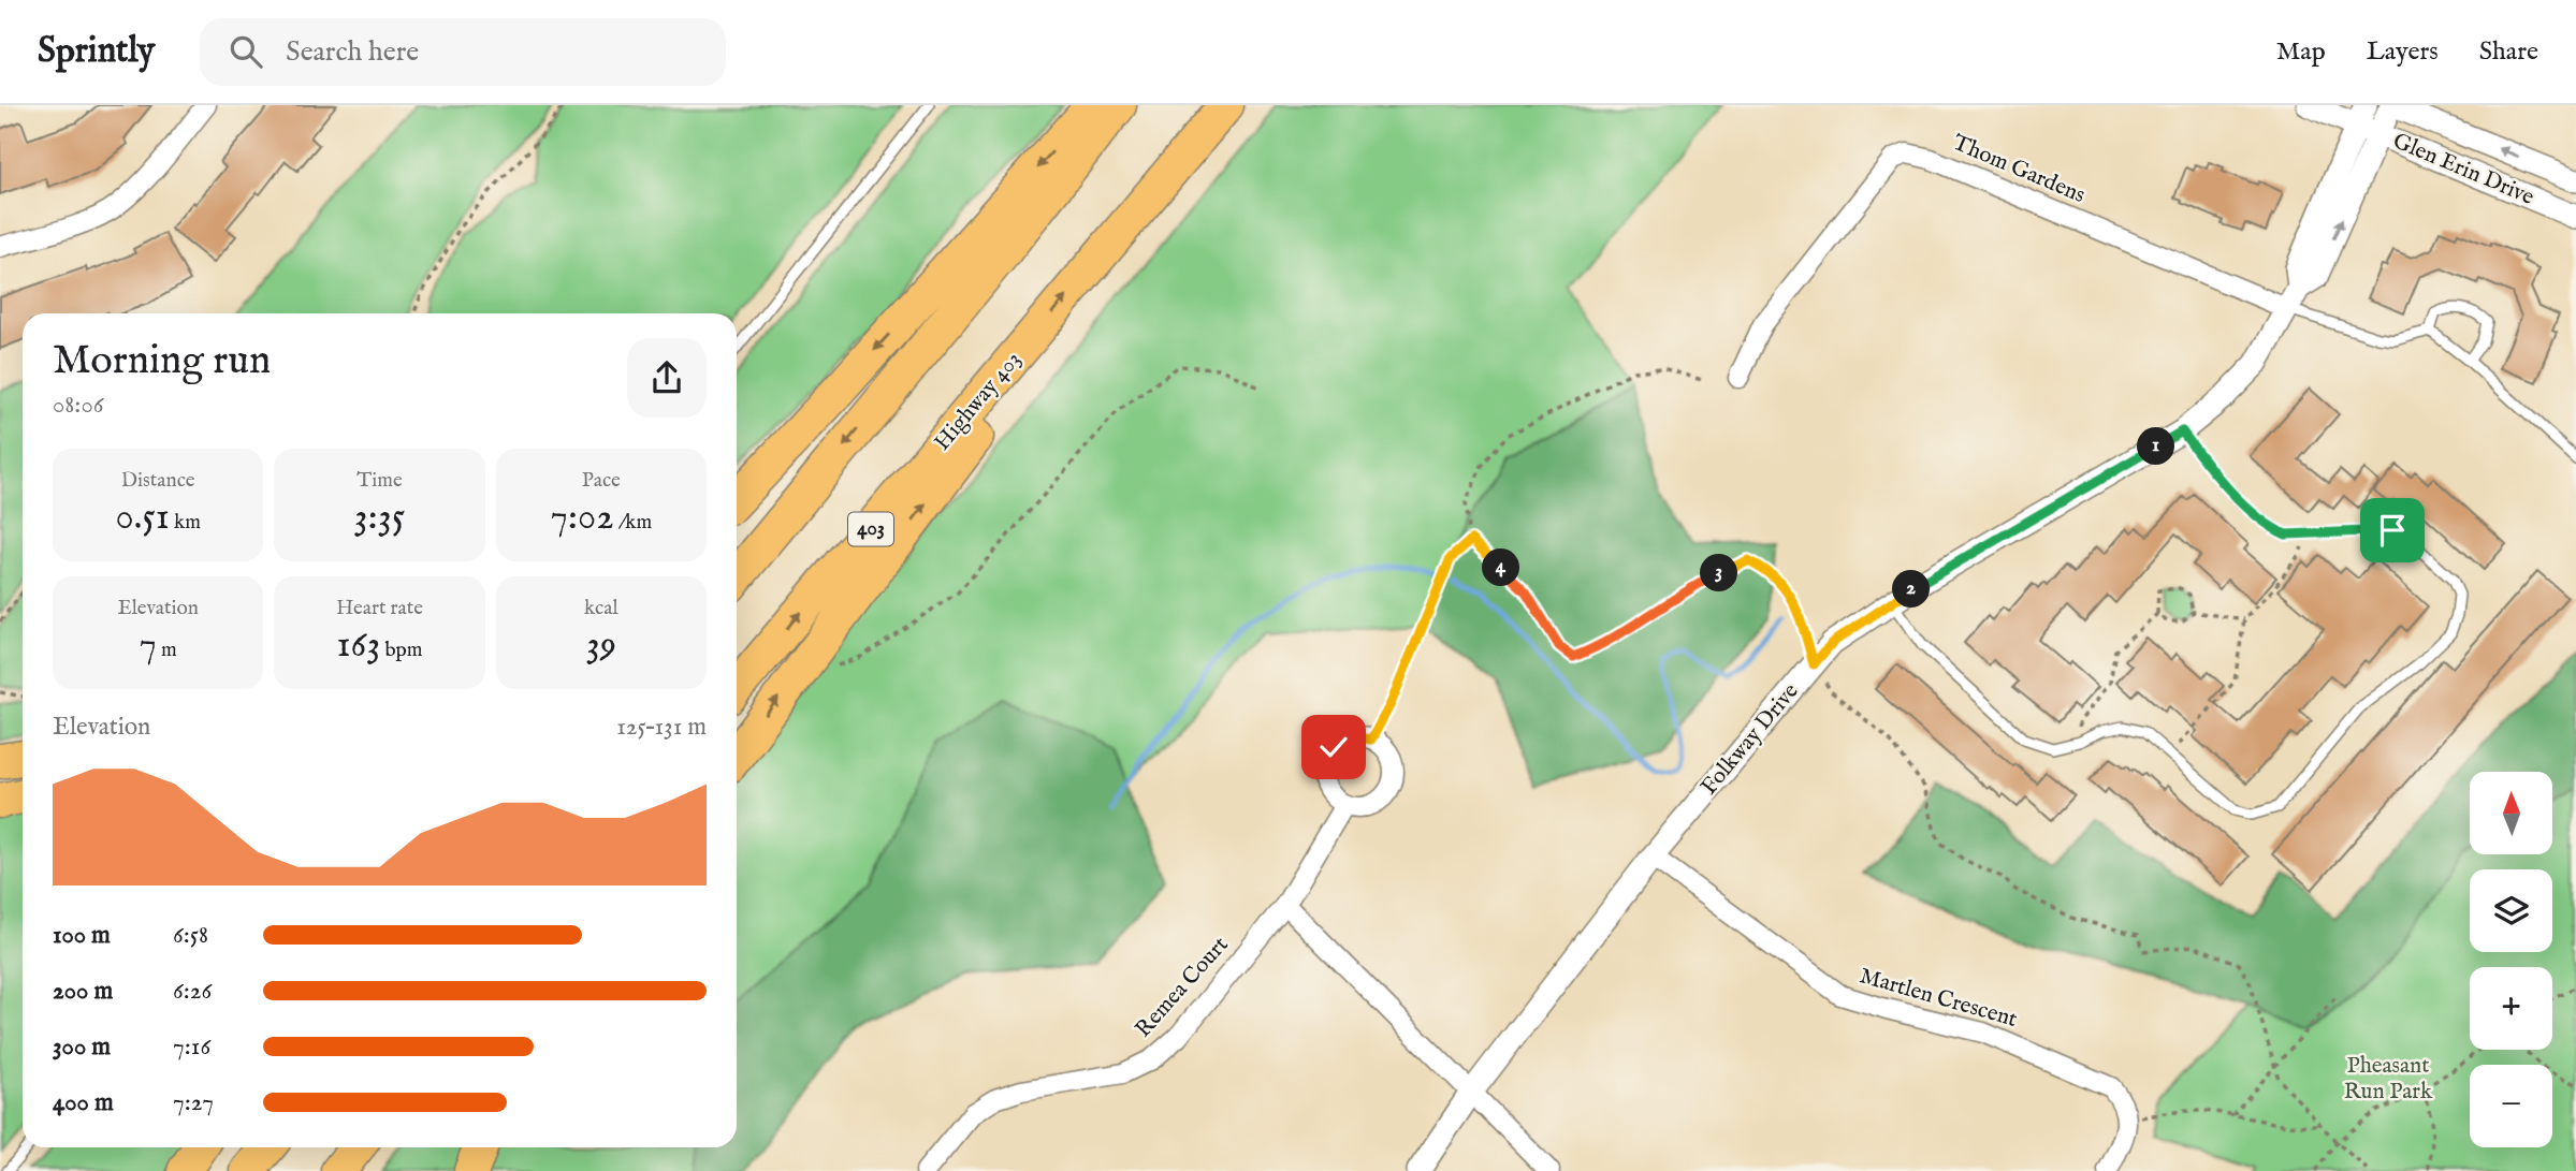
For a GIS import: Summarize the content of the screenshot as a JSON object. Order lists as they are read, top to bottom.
{
  "streets": {
    "highway": ["Highway 403", "403"],
    "street": [
      "Thom Gardens",
      "Glen Erin Drive",
      "Folkway Drive",
      "Remea Court",
      "Martlen Crescent"
    ]
  },
  "crossings": [
    ["Thom Gardens", "Folkway Drive"],
    ["Glen Erin Drive", "Folkway Drive"],
    ["Folkway Drive", "Martlen Crescent"]
  ],
  "parks": ["Pheasant Run Park"],
  "north": "top",
  "page": {
    "header": "Sprintly",
    "search": "Search here",
    "nav": ["Map", "Layers", "Share"],
    "heading": ["Morning run", "08:06"],
    "pins": [
      "1",
      "4",
      "3",
      "2"
    ],
    "stats": [
      ["Distance", "0.51 km"],
      ["Time", "3:35"],
      ["Pace", "7:02 /km"],
      ["Elevation", "7 m"],
      ["Heart rate", "163 bpm"],
      ["kcal", "39"]
    ],
    "chart": ["Elevation", "125–131 m"],
    "map_buttons": ["+", "−"],
    "list": [
      {
        "name": "100 m",
        "note": "6:58"
      },
      {
        "name": "200 m",
        "note": "6:26"
      },
      {
        "name": "300 m",
        "note": "7:16"
      },
      {
        "name": "400 m",
        "note": "7:27"
      }
    ]
  }
}
